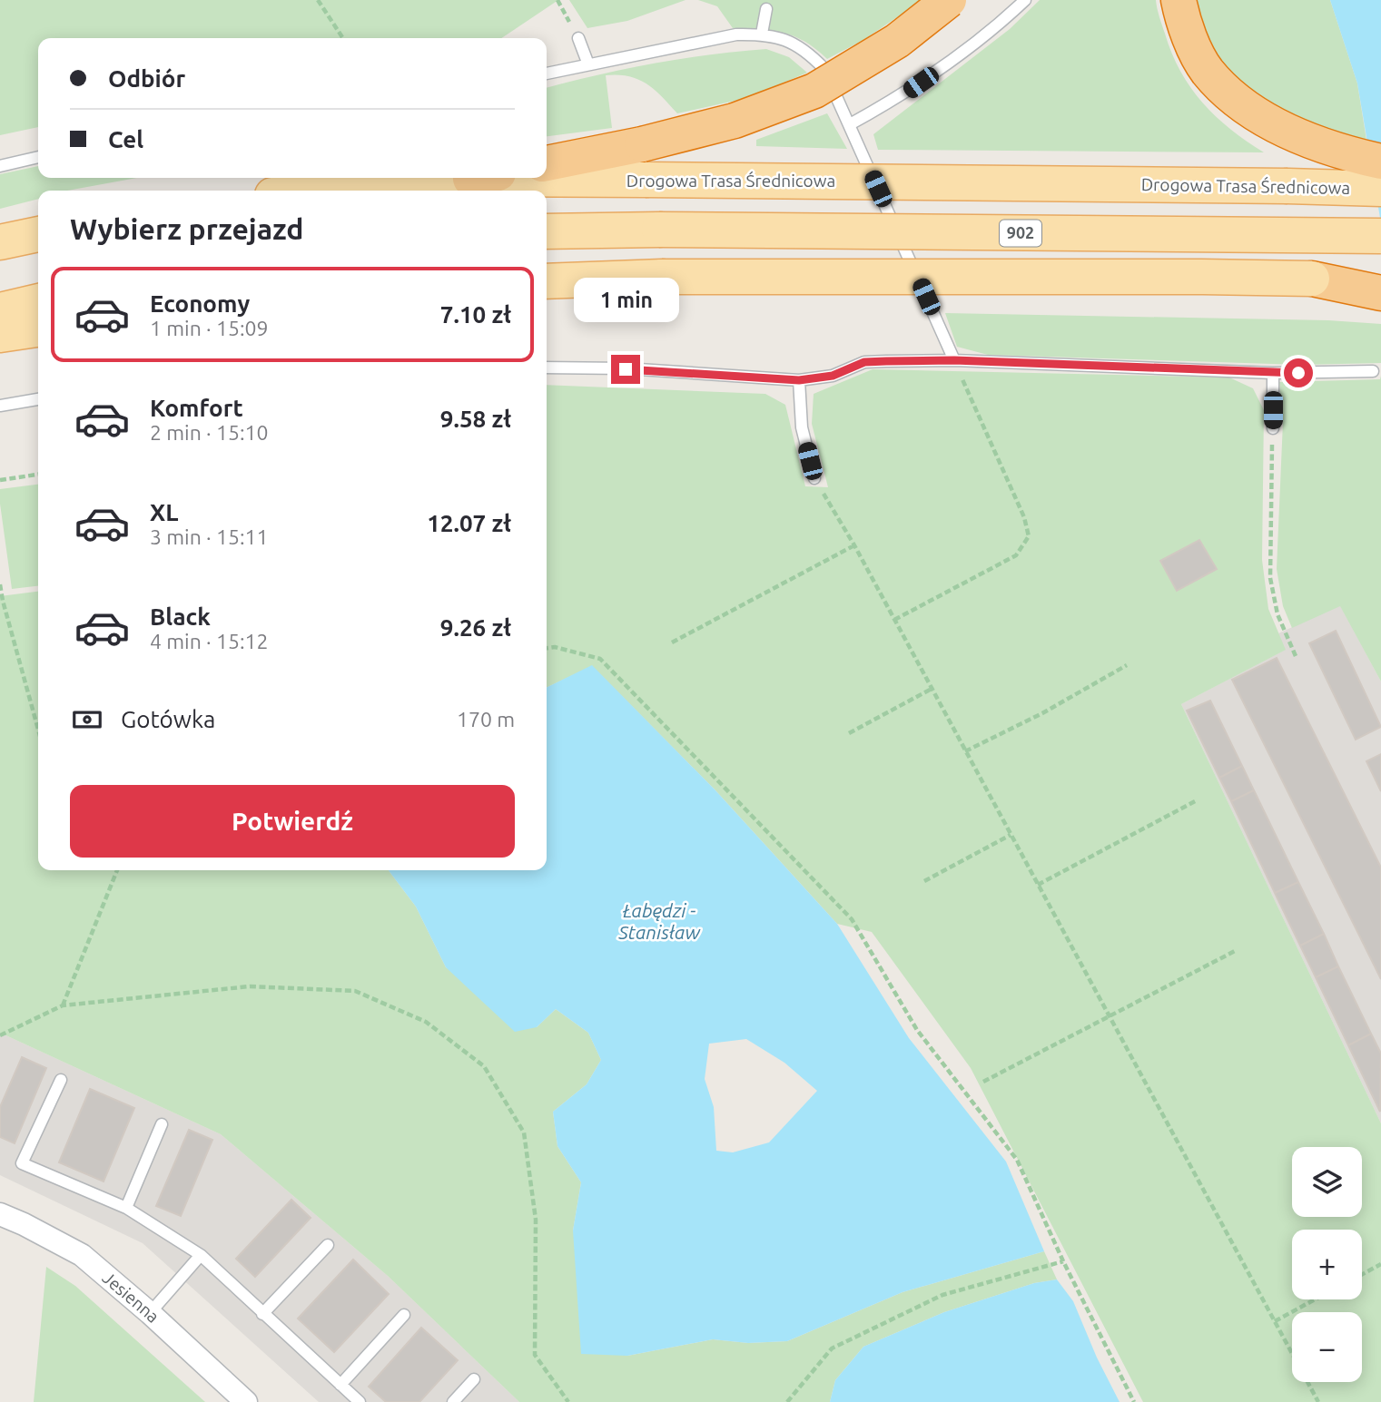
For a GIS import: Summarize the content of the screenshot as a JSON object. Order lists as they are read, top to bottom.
{
  "streets": {
    "main road": ["Drogowa Trasa Średnicowa", "902"],
    "street": ["Jesienna"]
  },
  "water": ["Łabędzi - Stanisław"],
  "page": {
    "banner": ["Odbiór", "Cel"],
    "heading": "Wybierz przejazd",
    "list": [
      {
        "name": "Economy",
        "note": "1 min · 15:09",
        "value": "7.10 zł"
      },
      {
        "name": "Komfort",
        "note": "2 min · 15:10",
        "value": "9.58 zł"
      },
      {
        "name": "XL",
        "note": "3 min · 15:11",
        "value": "12.07 zł"
      },
      {
        "name": "Black",
        "note": "4 min · 15:12",
        "value": "9.26 zł"
      }
    ],
    "bubble": "1 min",
    "pay": ["Gotówka", "170 m"],
    "buttons": "Potwierdź",
    "map_buttons": ["+", "−"]
  }
}
